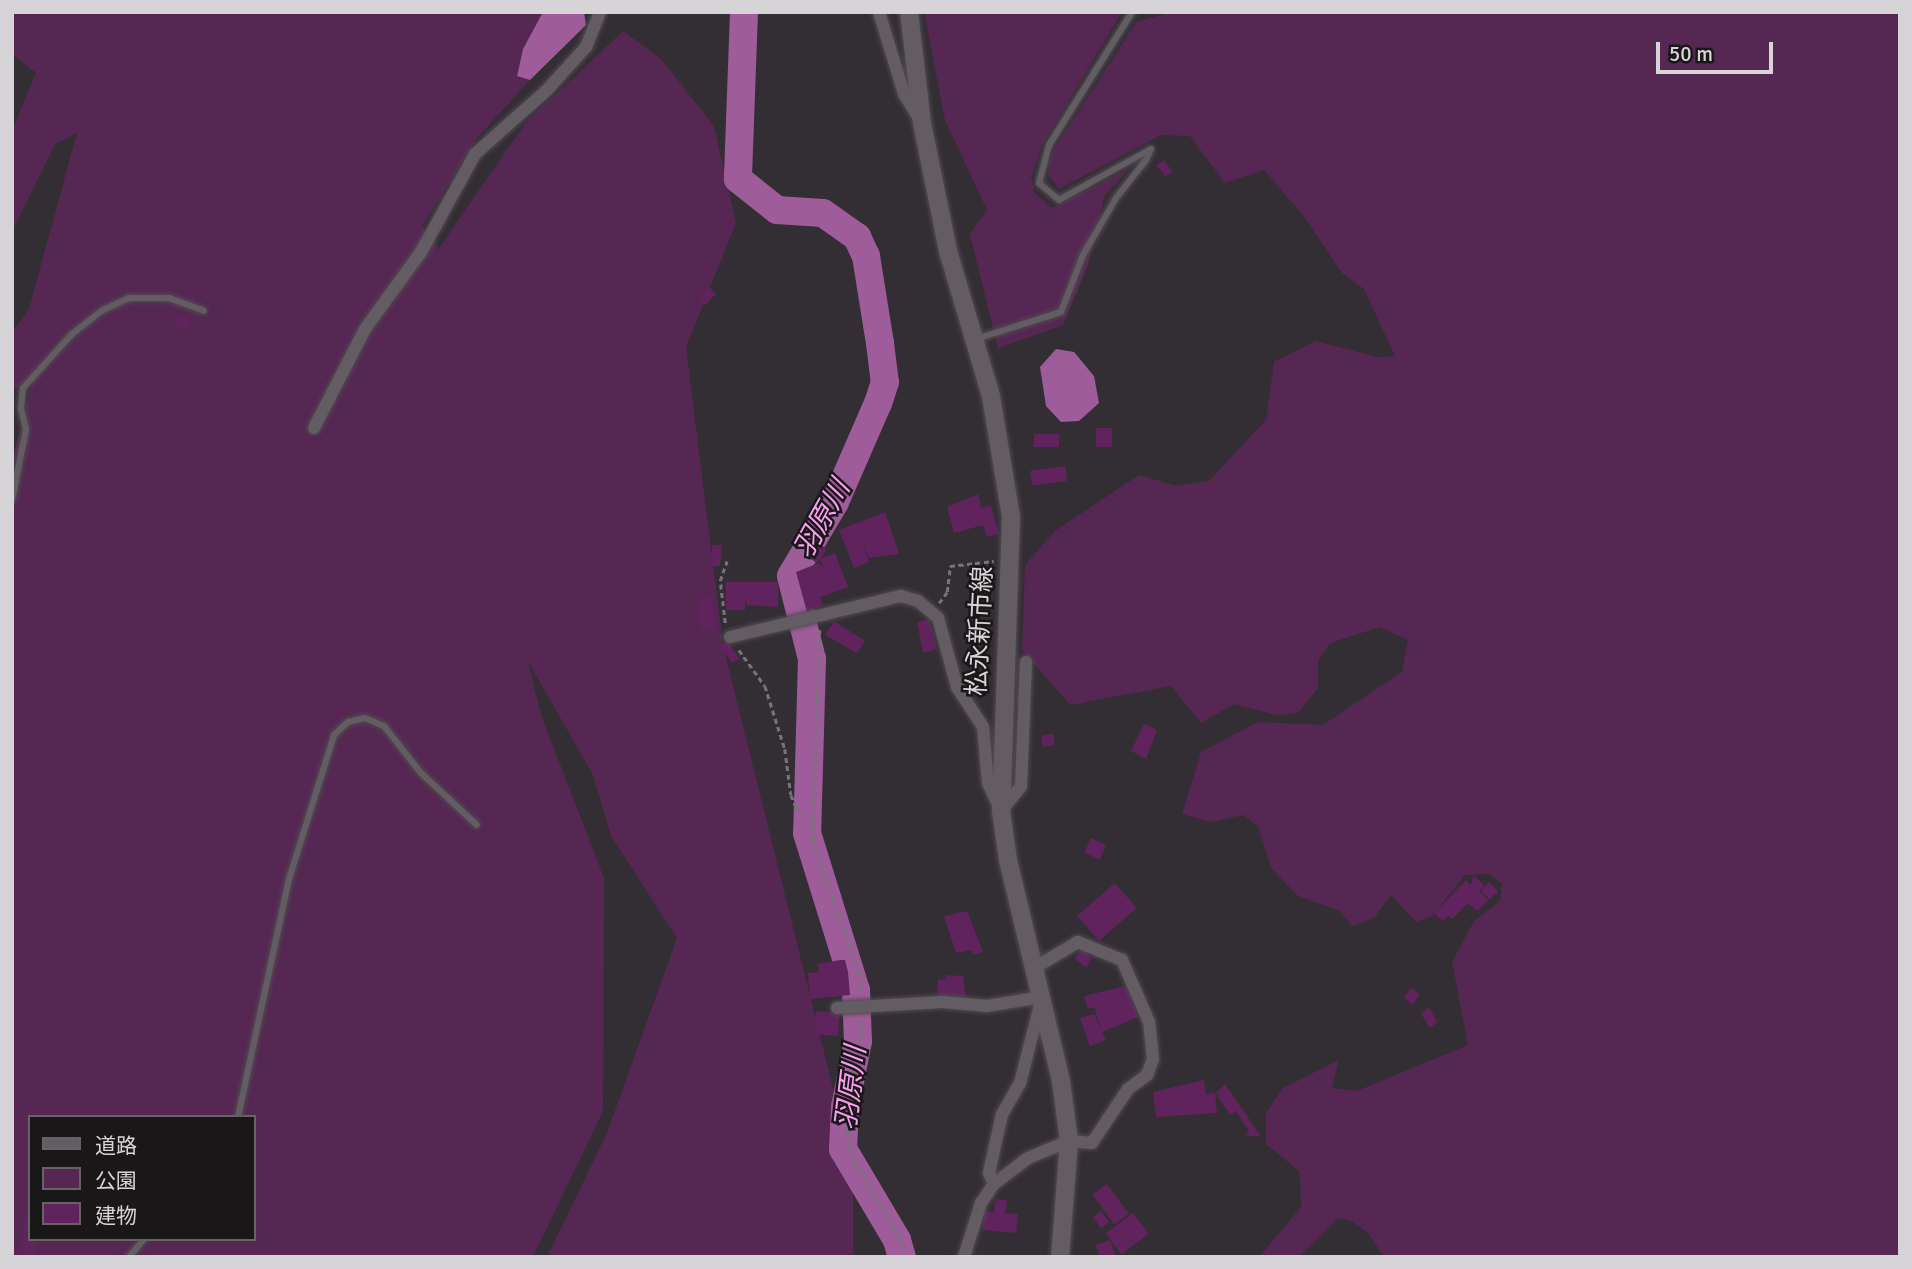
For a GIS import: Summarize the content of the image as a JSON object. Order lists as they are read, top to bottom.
{
  "streets": {
    "main road": ["松永新市線"]
  },
  "water": ["羽原川"],
  "legend": ["道路", "公園", "建物"],
  "scale_bar": "50 m"
}
